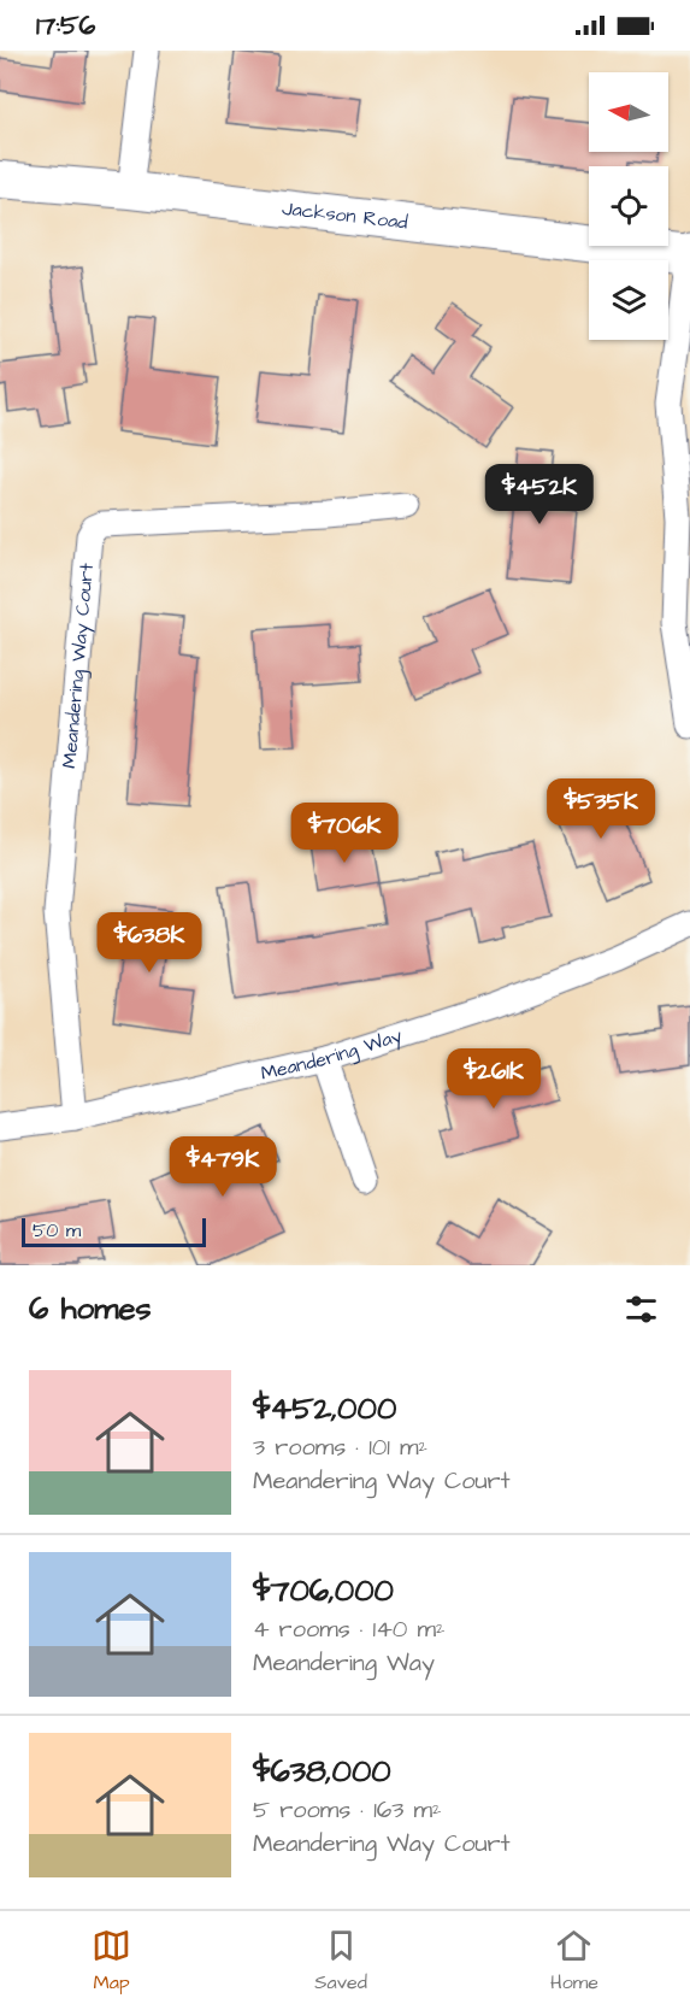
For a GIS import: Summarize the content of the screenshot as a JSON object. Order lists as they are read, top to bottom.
{
  "streets": {
    "main road": ["Jackson Road"],
    "street": ["Meandering Way Court", "Meandering Way"]
  },
  "crossings": [
    ["Meandering Way Court", "Meandering Way"]
  ],
  "scale_bar": "50 m",
  "north": "left",
  "page": {
    "status": "17:56",
    "price": [
      "$452K",
      "$535K",
      "$706K",
      "$638K",
      "$261K",
      "$479K"
    ],
    "scale": "50 m",
    "heading": "6 homes",
    "list": [
      {
        "name": "$452,000",
        "note": "3 rooms · 101 m² · Meandering Way Court"
      },
      {
        "name": "$706,000",
        "note": "4 rooms · 140 m² · Meandering Way"
      },
      {
        "name": "$638,000",
        "note": "5 rooms · 163 m² · Meandering Way Court"
      }
    ],
    "tabs": ["Map", "Saved", "Home"]
  }
}
